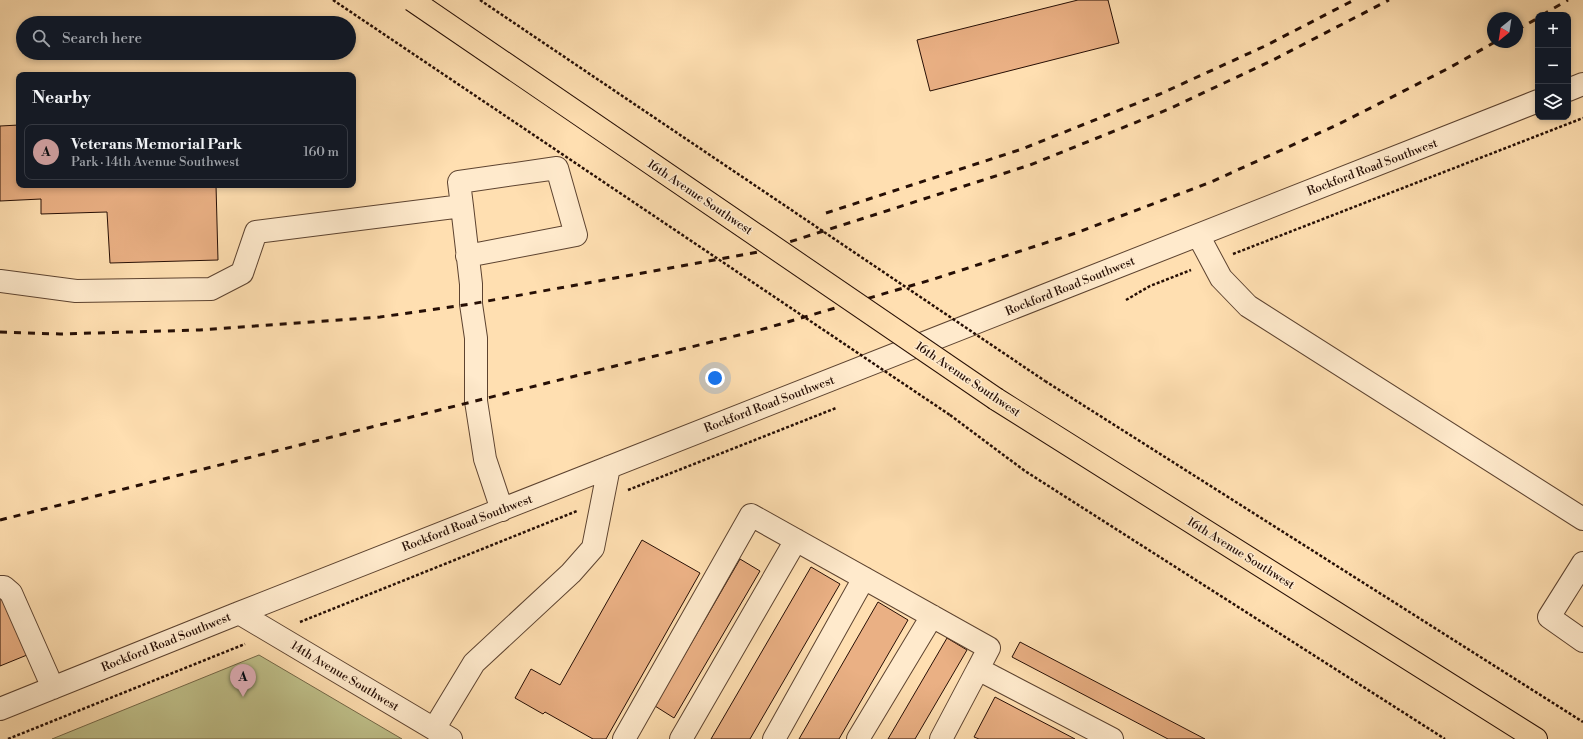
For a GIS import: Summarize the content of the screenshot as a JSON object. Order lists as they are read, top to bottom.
{
  "streets": {
    "main road": ["16th Avenue Southwest"],
    "street": ["Rockford Road Southwest", "14th Avenue Southwest"]
  },
  "crossings": [
    ["Rockford Road Southwest", "14th Avenue Southwest"]
  ],
  "north": "bottom left",
  "page": {
    "map_buttons": ["+", "−"],
    "search": "Search here",
    "heading": "Nearby",
    "list": [
      {
        "mark": "A",
        "name": "Veterans Memorial Park",
        "note": "Park · 14th Avenue Southwest",
        "value": "160 m"
      }
    ],
    "pins": "A"
  }
}
